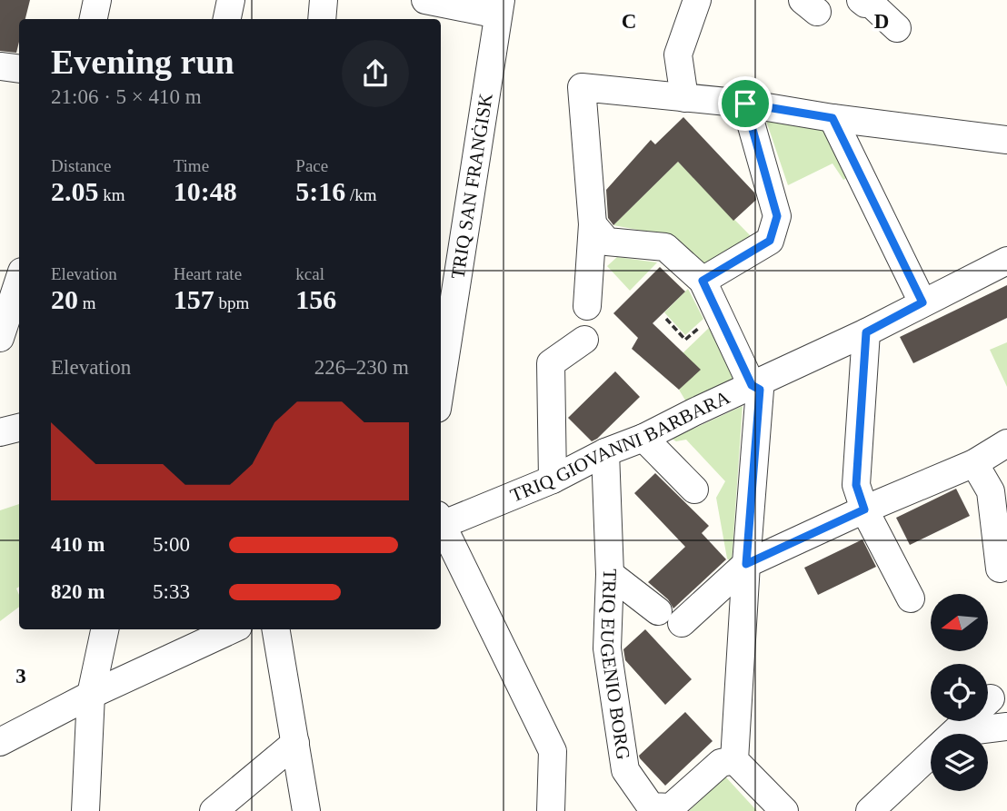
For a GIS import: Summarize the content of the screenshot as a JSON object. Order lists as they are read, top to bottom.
{
  "streets": {
    "street": ["TRIQ SAN FRANĠISK", "TRIQ GIOVANNI BARBARA", "TRIQ EUGENIO BORG"]
  },
  "crossings": [
    ["TRIQ GIOVANNI BARBARA", "TRIQ EUGENIO BORG"]
  ],
  "north": "left",
  "page": {
    "heading": ["Evening run", "21:06 · 5 × 410 m"],
    "stats": [
      ["Distance", "2.05 km"],
      ["Time", "10:48"],
      ["Pace", "5:16 /km"],
      ["Elevation", "20 m"],
      ["Heart rate", "157 bpm"],
      ["kcal", "156"]
    ],
    "chart": ["Elevation", "226–230 m"],
    "list": [
      {
        "name": "410 m",
        "note": "5:00"
      },
      {
        "name": "820 m",
        "note": "5:33"
      }
    ]
  },
  "grid": {
    "columns": ["C", "D"],
    "rows": ["3"]
  }
}
